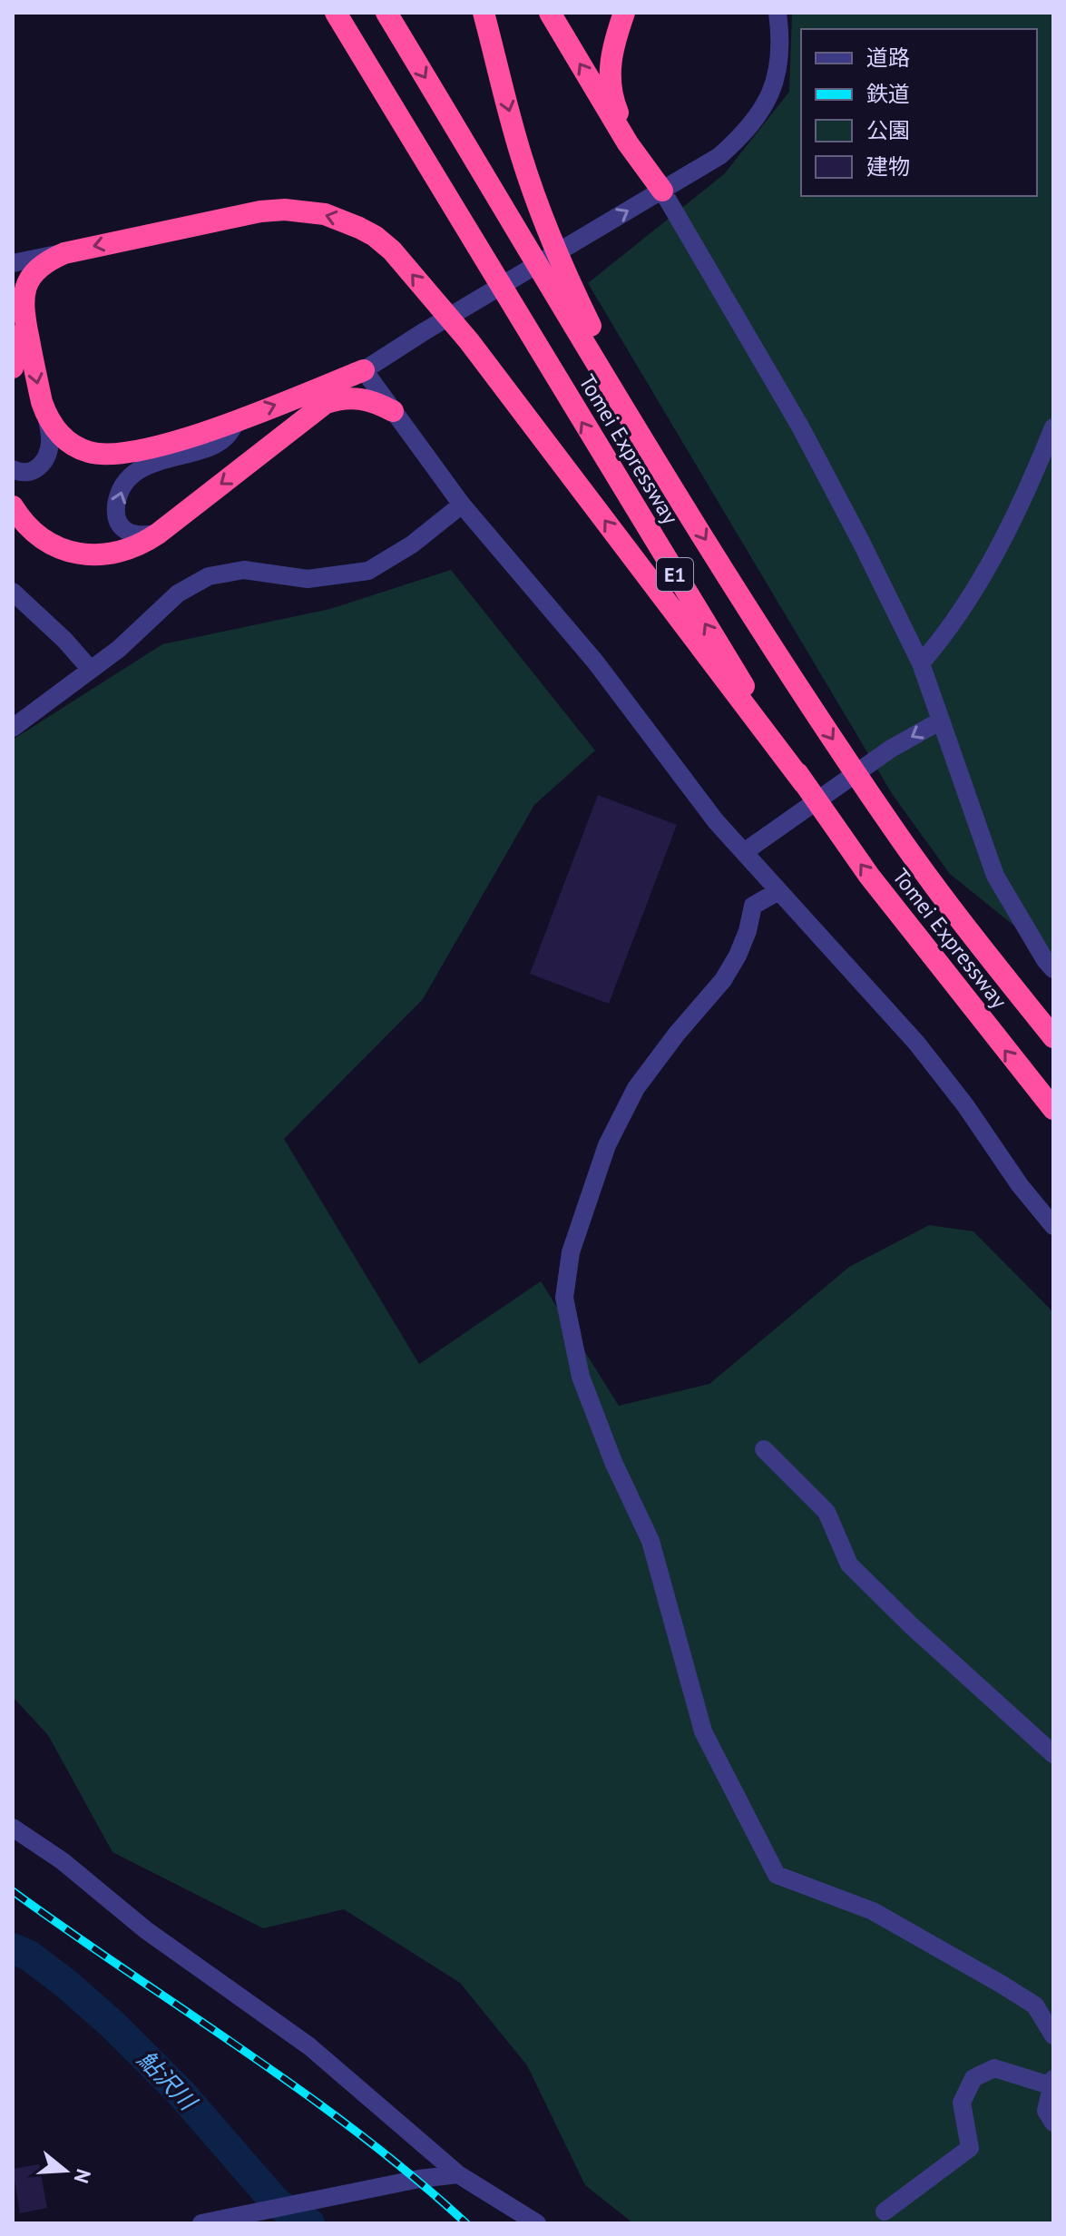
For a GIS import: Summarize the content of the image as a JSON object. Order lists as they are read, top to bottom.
{
  "streets": {
    "highway": ["Tomei Expressway", "E1"]
  },
  "water": ["鮎沢川"],
  "legend": [
    "道路",
    "鉄道",
    "公園",
    "建物"
  ],
  "north": "right"
}
